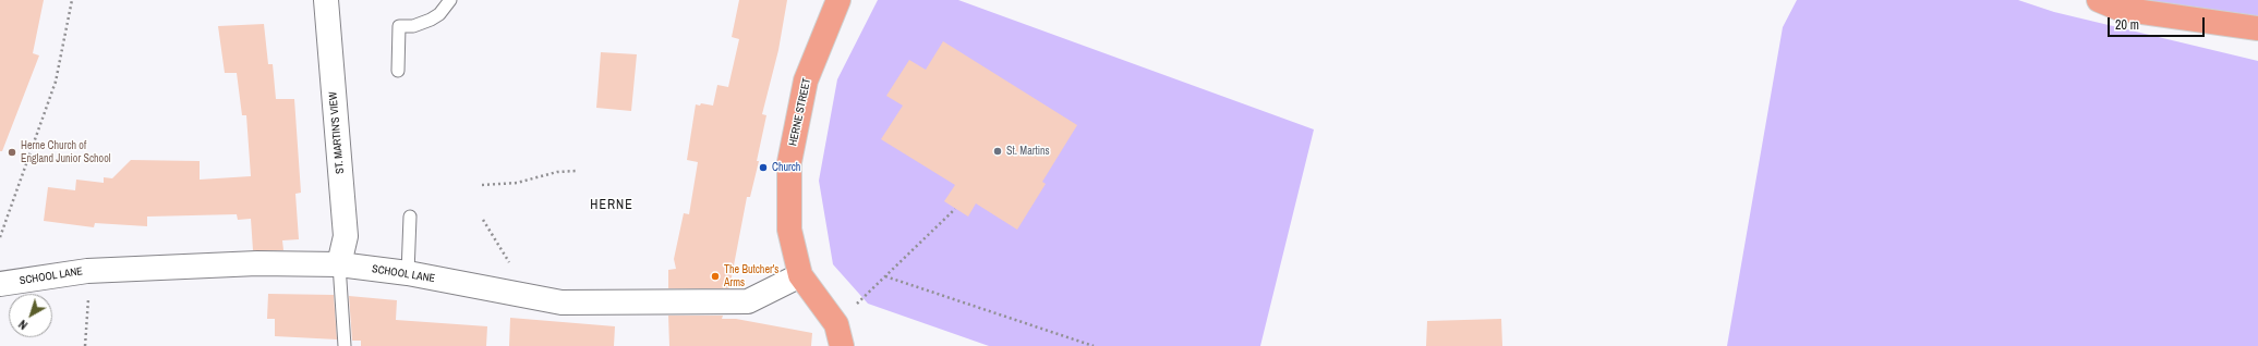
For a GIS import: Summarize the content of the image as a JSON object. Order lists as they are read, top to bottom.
{
  "streets": {
    "main road": ["HERNE STREET"],
    "street": ["ST. MARTIN'S VIEW", "SCHOOL LANE"]
  },
  "crossings": [
    ["HERNE STREET", "SCHOOL LANE"],
    ["ST. MARTIN'S VIEW", "SCHOOL LANE"]
  ],
  "districts": ["HERNE"],
  "places": [
    "St. Martins",
    "Herne Church of England Junior School",
    "Church",
    "The Butcher's Arms"
  ],
  "scale_bar": "20 m",
  "north": "bottom left"
}
